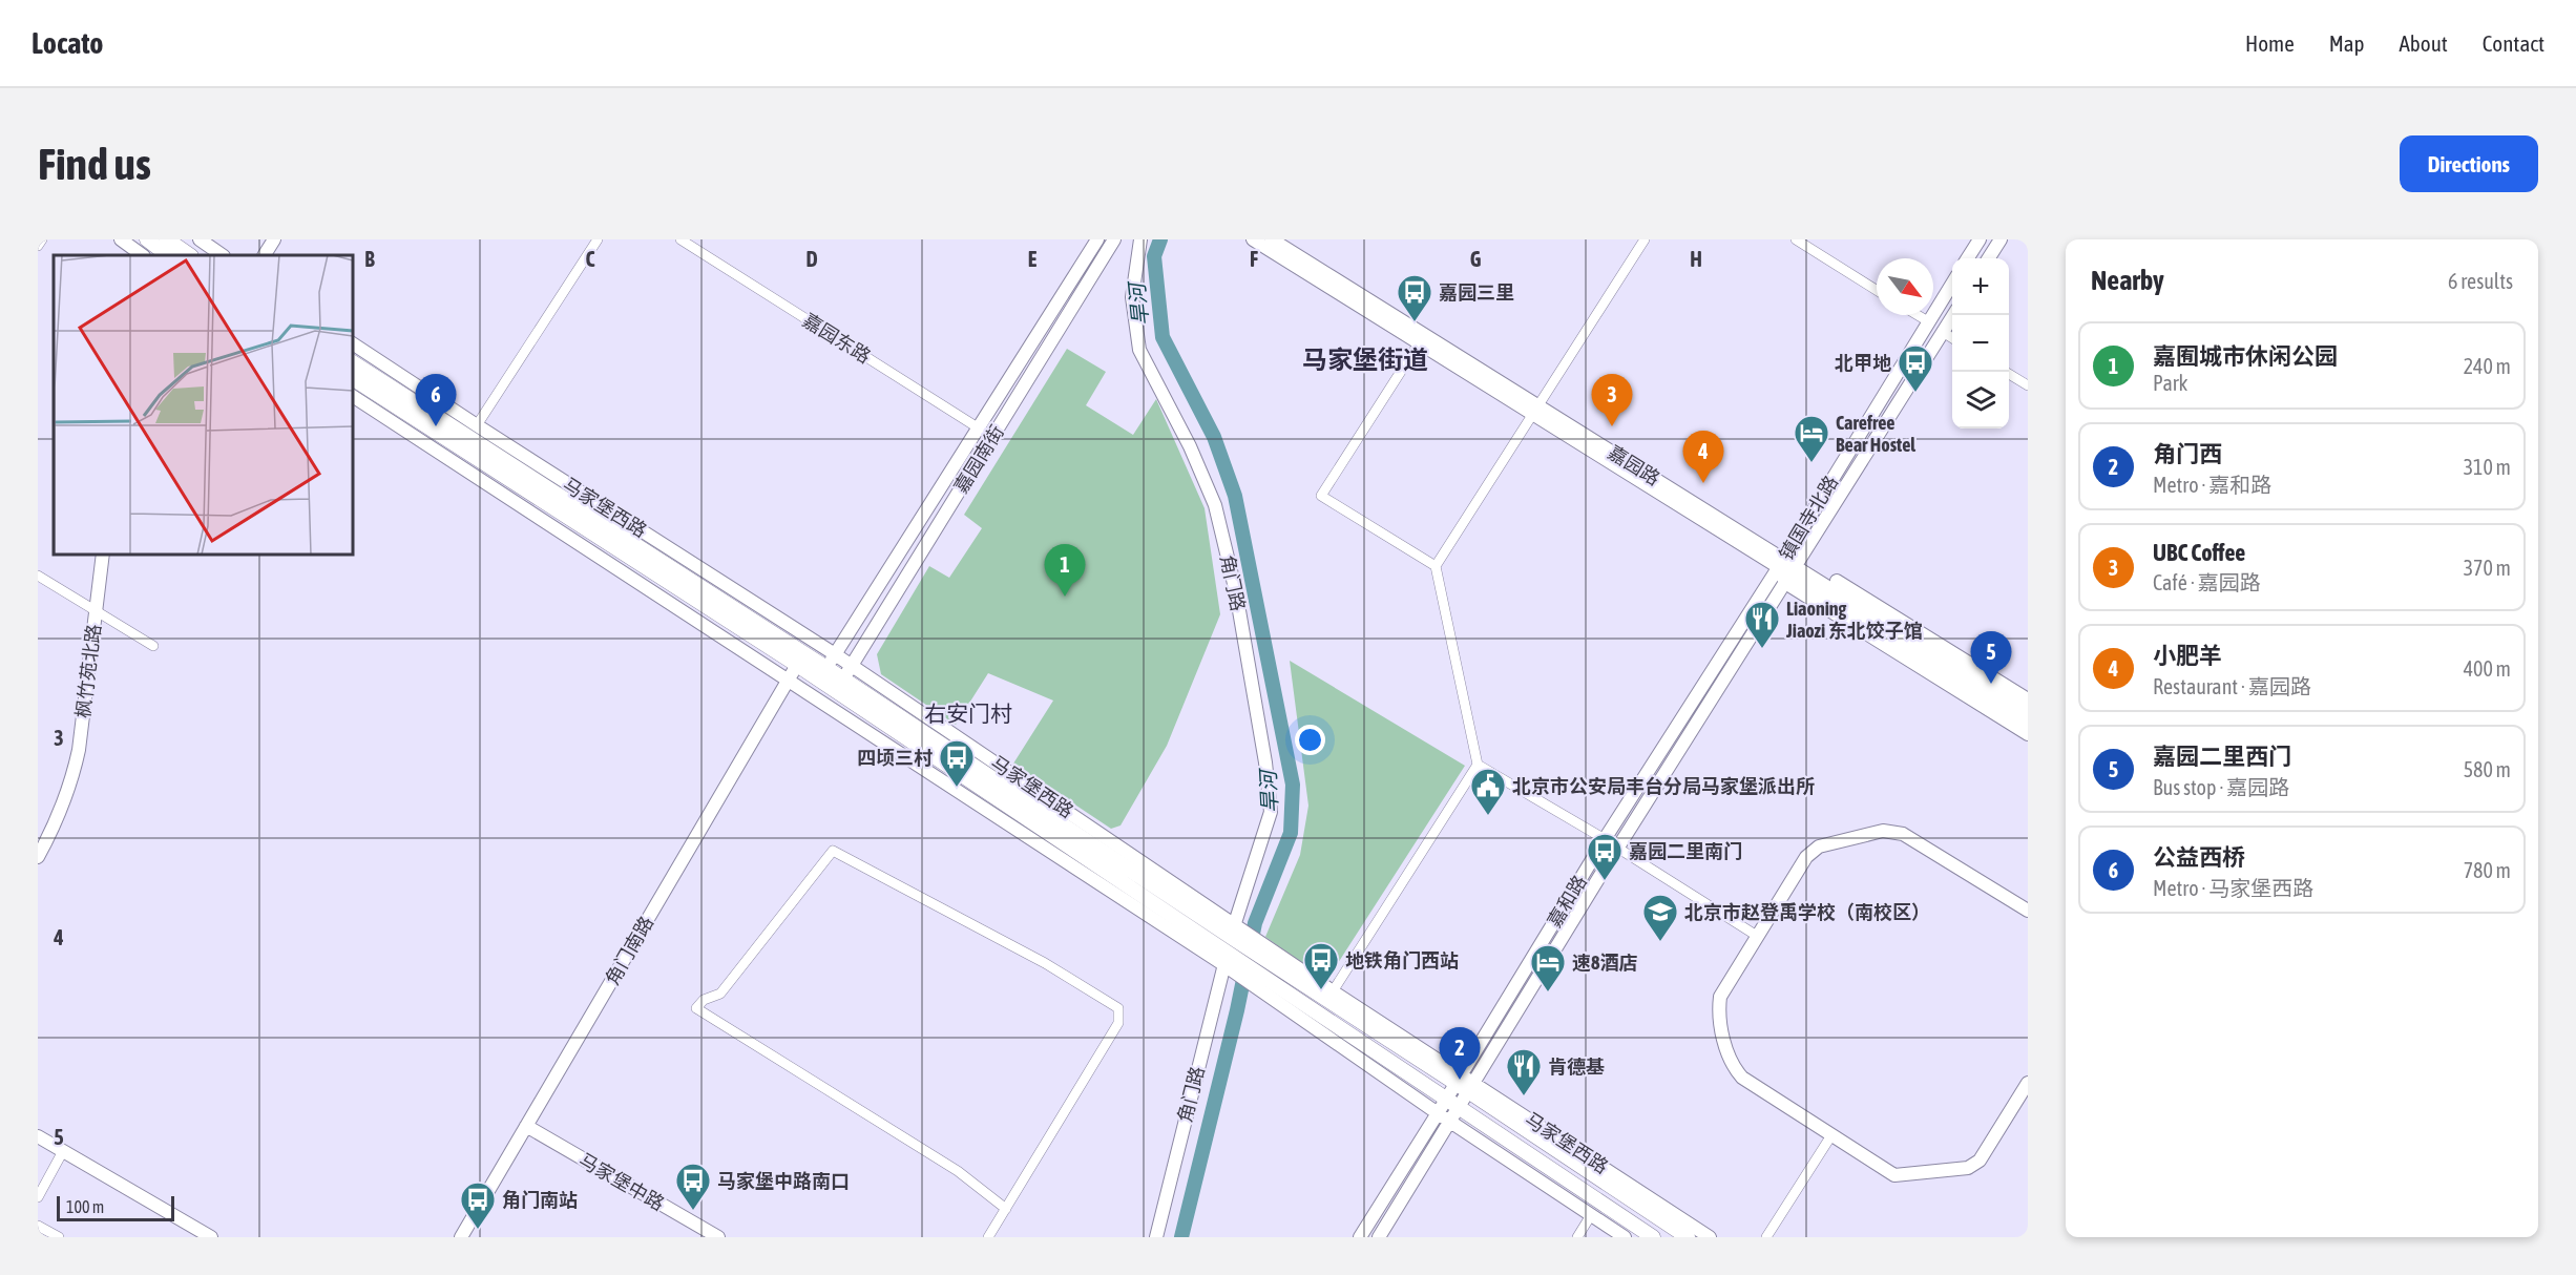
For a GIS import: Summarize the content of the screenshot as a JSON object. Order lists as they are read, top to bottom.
{
  "streets": {
    "main road": ["马家堡西路"],
    "street": [
      "嘉园东路",
      "嘉园南街",
      "嘉园路",
      "镇国寺北路",
      "角门路",
      "枫竹苑北路",
      "嘉和路",
      "角门南路",
      "马家堡中路"
    ]
  },
  "crossings": [
    ["嘉园东路", "嘉园南街"],
    ["嘉园南街", "马家堡西路"],
    ["嘉园路", "镇国寺北路"],
    ["嘉园路", "嘉和路"],
    ["马家堡西路", "角门路"],
    ["马家堡西路", "嘉和路"],
    ["马家堡西路", "角门南路"],
    ["镇国寺北路", "嘉和路"],
    ["角门南路", "马家堡中路"]
  ],
  "districts": ["马家堡街道", "右安门村"],
  "water": ["旱河"],
  "places": {
    "bus stop": [
      "嘉园三里",
      "北甲地",
      "四顷三村",
      "嘉园二里南门",
      "地铁角门西站",
      "马家堡中路南口",
      "角门南站"
    ],
    "hotel": ["Carefree Bear Hostel", "速8酒店"],
    "restaurant": ["Liaoning Jiaozi 东北饺子馆", "肯德基"],
    "public building": ["北京市公安局丰台分局马家堡派出所"],
    "school or university": ["北京市赵登禹学校（南校区）"]
  },
  "scale_bar": "100 m",
  "north": "bottom right",
  "page": {
    "header": "Locato",
    "nav": [
      "Home",
      "Map",
      "About",
      "Contact"
    ],
    "buttons": "Directions",
    "title": "Find us",
    "heading": ["Nearby", "6 results"],
    "map_buttons": ["+", "−"],
    "list": [
      {
        "mark": "1",
        "name": "嘉囿城市休闲公园",
        "note": "Park",
        "value": "240 m"
      },
      {
        "mark": "2",
        "name": "角门西",
        "note": "Metro · 嘉和路",
        "value": "310 m"
      },
      {
        "mark": "3",
        "name": "UBC Coffee",
        "note": "Café · 嘉园路",
        "value": "370 m"
      },
      {
        "mark": "4",
        "name": "小肥羊",
        "note": "Restaurant · 嘉园路",
        "value": "400 m"
      },
      {
        "mark": "5",
        "name": "嘉园二里西门",
        "note": "Bus stop · 嘉园路",
        "value": "580 m"
      },
      {
        "mark": "6",
        "name": "公益西桥",
        "note": "Metro · 马家堡西路",
        "value": "780 m"
      }
    ],
    "pins": [
      "3",
      "6",
      "4",
      "1",
      "5",
      "2"
    ],
    "scale": "100 m"
  },
  "grid": {
    "columns": [
      "B",
      "C",
      "D",
      "E",
      "F",
      "G",
      "H"
    ],
    "rows": ["3", "4", "5"]
  }
}
